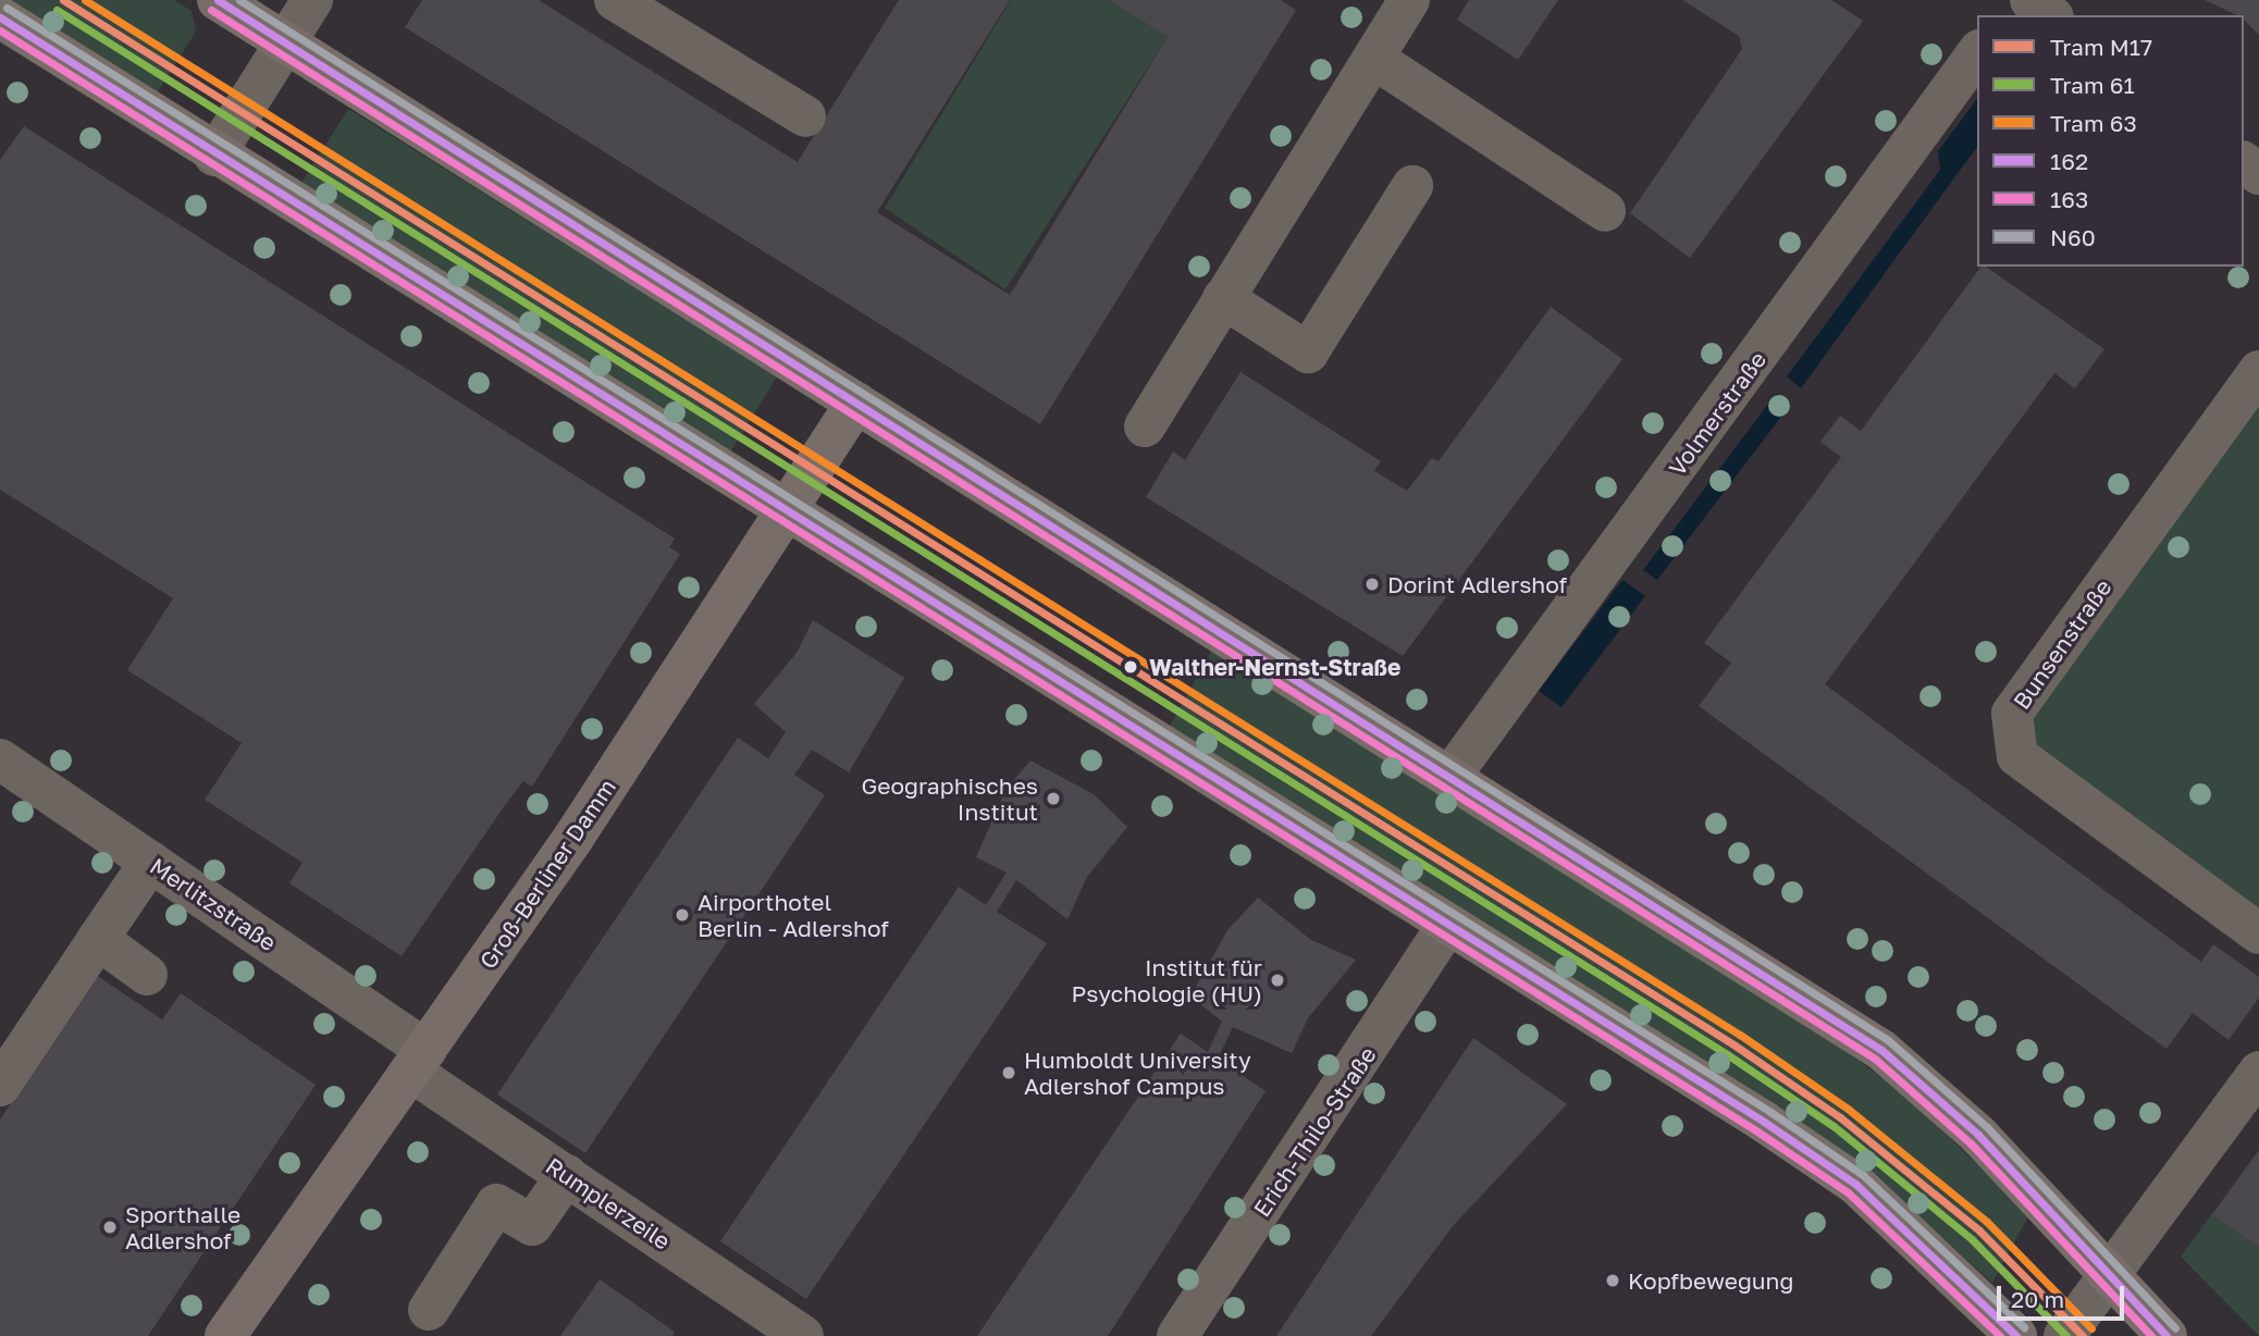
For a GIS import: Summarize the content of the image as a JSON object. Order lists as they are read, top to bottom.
{
  "streets": {
    "main road": ["Groß-Berliner Damm"],
    "street": [
      "Volmerstraße",
      "Bunsenstraße",
      "Merlitzstraße",
      "Erich-Thilo-Straße",
      "Rumplerzeile"
    ]
  },
  "crossings": [
    ["Groß-Berliner Damm", "Merlitzstraße"],
    ["Groß-Berliner Damm", "Rumplerzeile"],
    ["Merlitzstraße", "Rumplerzeile"]
  ],
  "places": [
    "Dorint Adlershof",
    "Walther-Nernst-Straße",
    "Geographisches Institut",
    "Airporthotel Berlin - Adlershof",
    "Institut für Psychologie (HU)",
    "Humboldt University Adlershof Campus",
    "Sporthalle Adlershof",
    "Kopfbewegung"
  ],
  "lines": [
    "tram line M17",
    "tram line 63",
    "transit line 162",
    "transit line N60",
    "tram line 61",
    "transit line 163"
  ],
  "legend": [
    "Tram M17",
    "Tram 61",
    "Tram 63",
    "162",
    "163",
    "N60"
  ],
  "scale_bar": "20 m"
}
